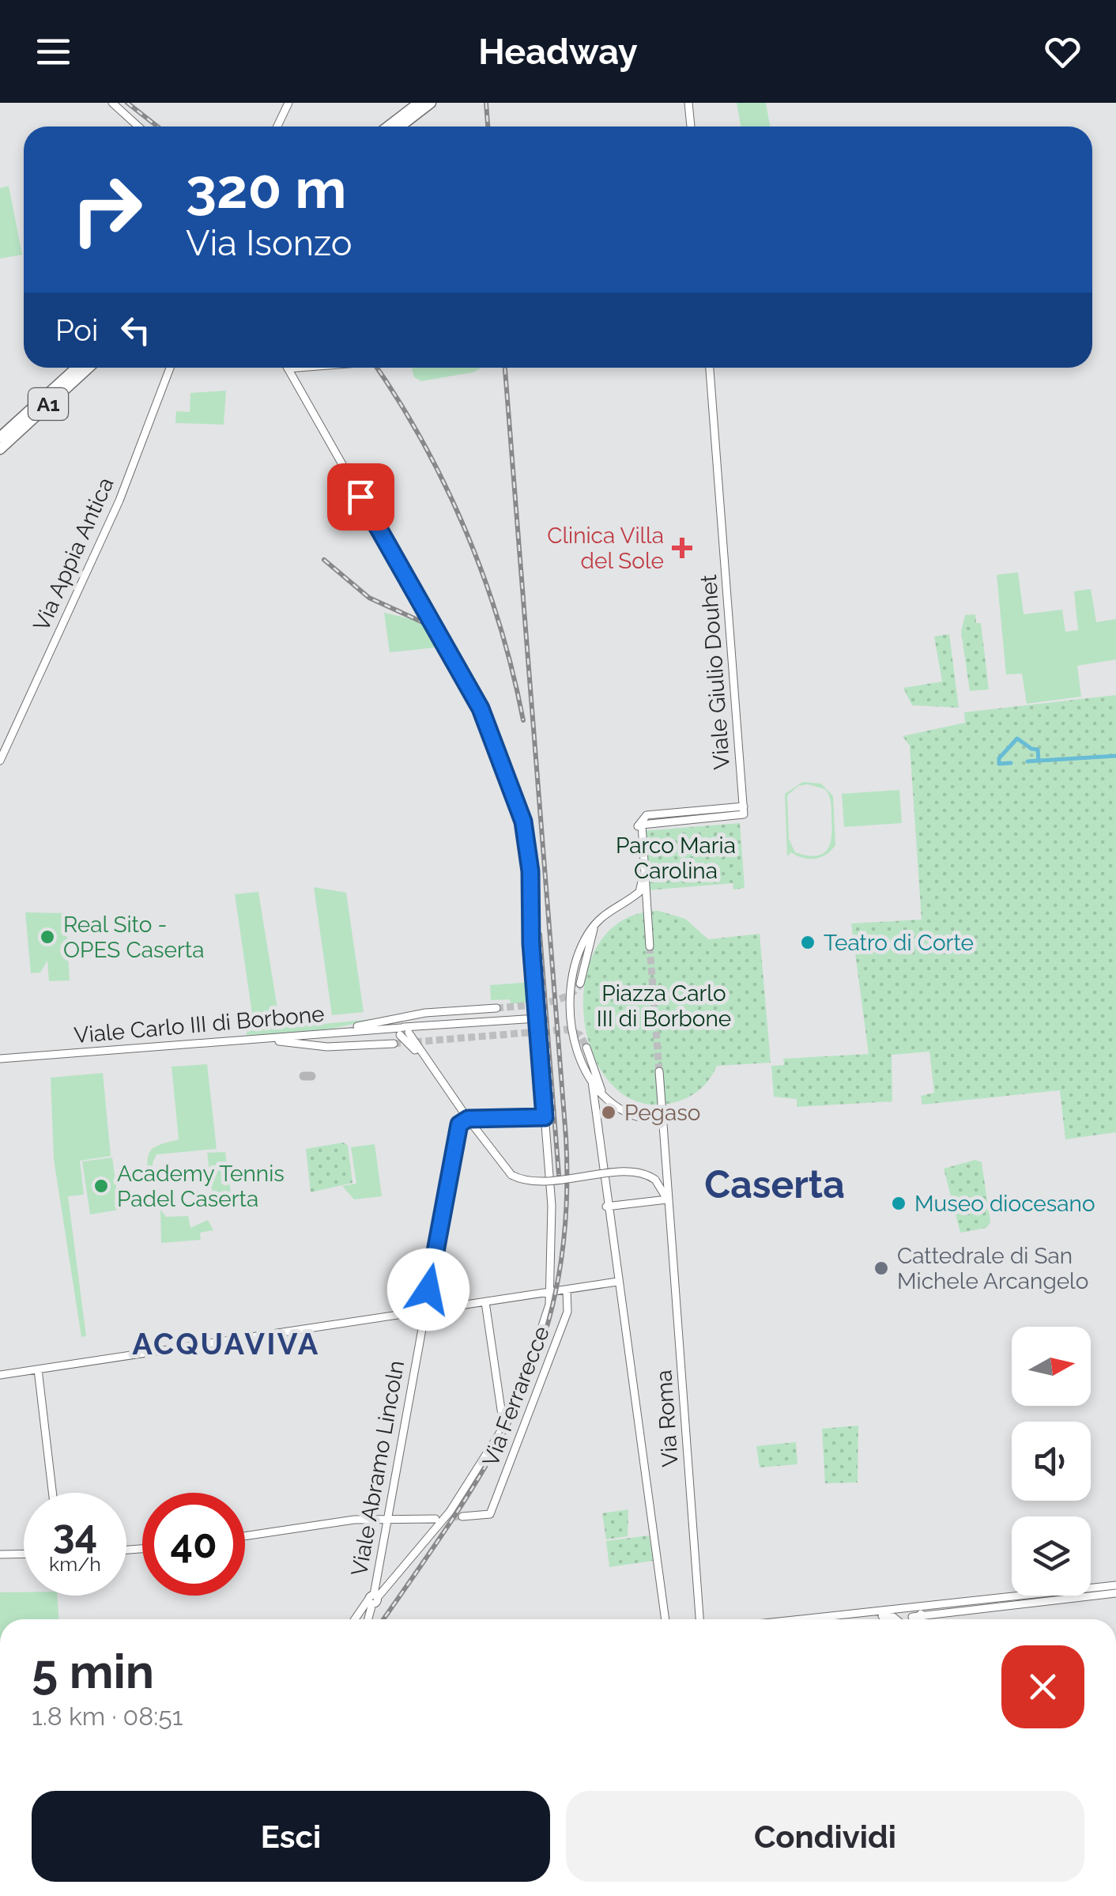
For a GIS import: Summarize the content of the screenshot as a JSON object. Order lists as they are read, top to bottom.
{
  "streets": {
    "highway": ["A1"],
    "street": [
      "Via Appia Antica",
      "Viale Giulio Douhet",
      "Viale Carlo III di Borbone",
      "Via Ferrarecce",
      "Via Roma",
      "Viale Abramo Lincoln"
    ]
  },
  "districts": ["Caserta", "ACQUAVIVA"],
  "parks": ["Parco Maria Carolina", "Piazza Carlo III di Borbone"],
  "places": {
    "health": ["Clinica Villa del Sole"],
    "other": [
      "Real Sito - OPES Caserta",
      "Teatro di Corte",
      "Pegaso",
      "Academy Tennis Padel Caserta",
      "Museo diocesano",
      "Cattedrale di San Michele Arcangelo"
    ]
  },
  "north": "right",
  "page": {
    "header": "Headway",
    "turn": ["320 m", "Via Isonzo"],
    "then": "Poi",
    "speed": "34 km/h",
    "limit": "40",
    "heading": ["5 min", "1.8 km · 08:51"],
    "buttons": ["Esci", "Condividi"]
  }
}
